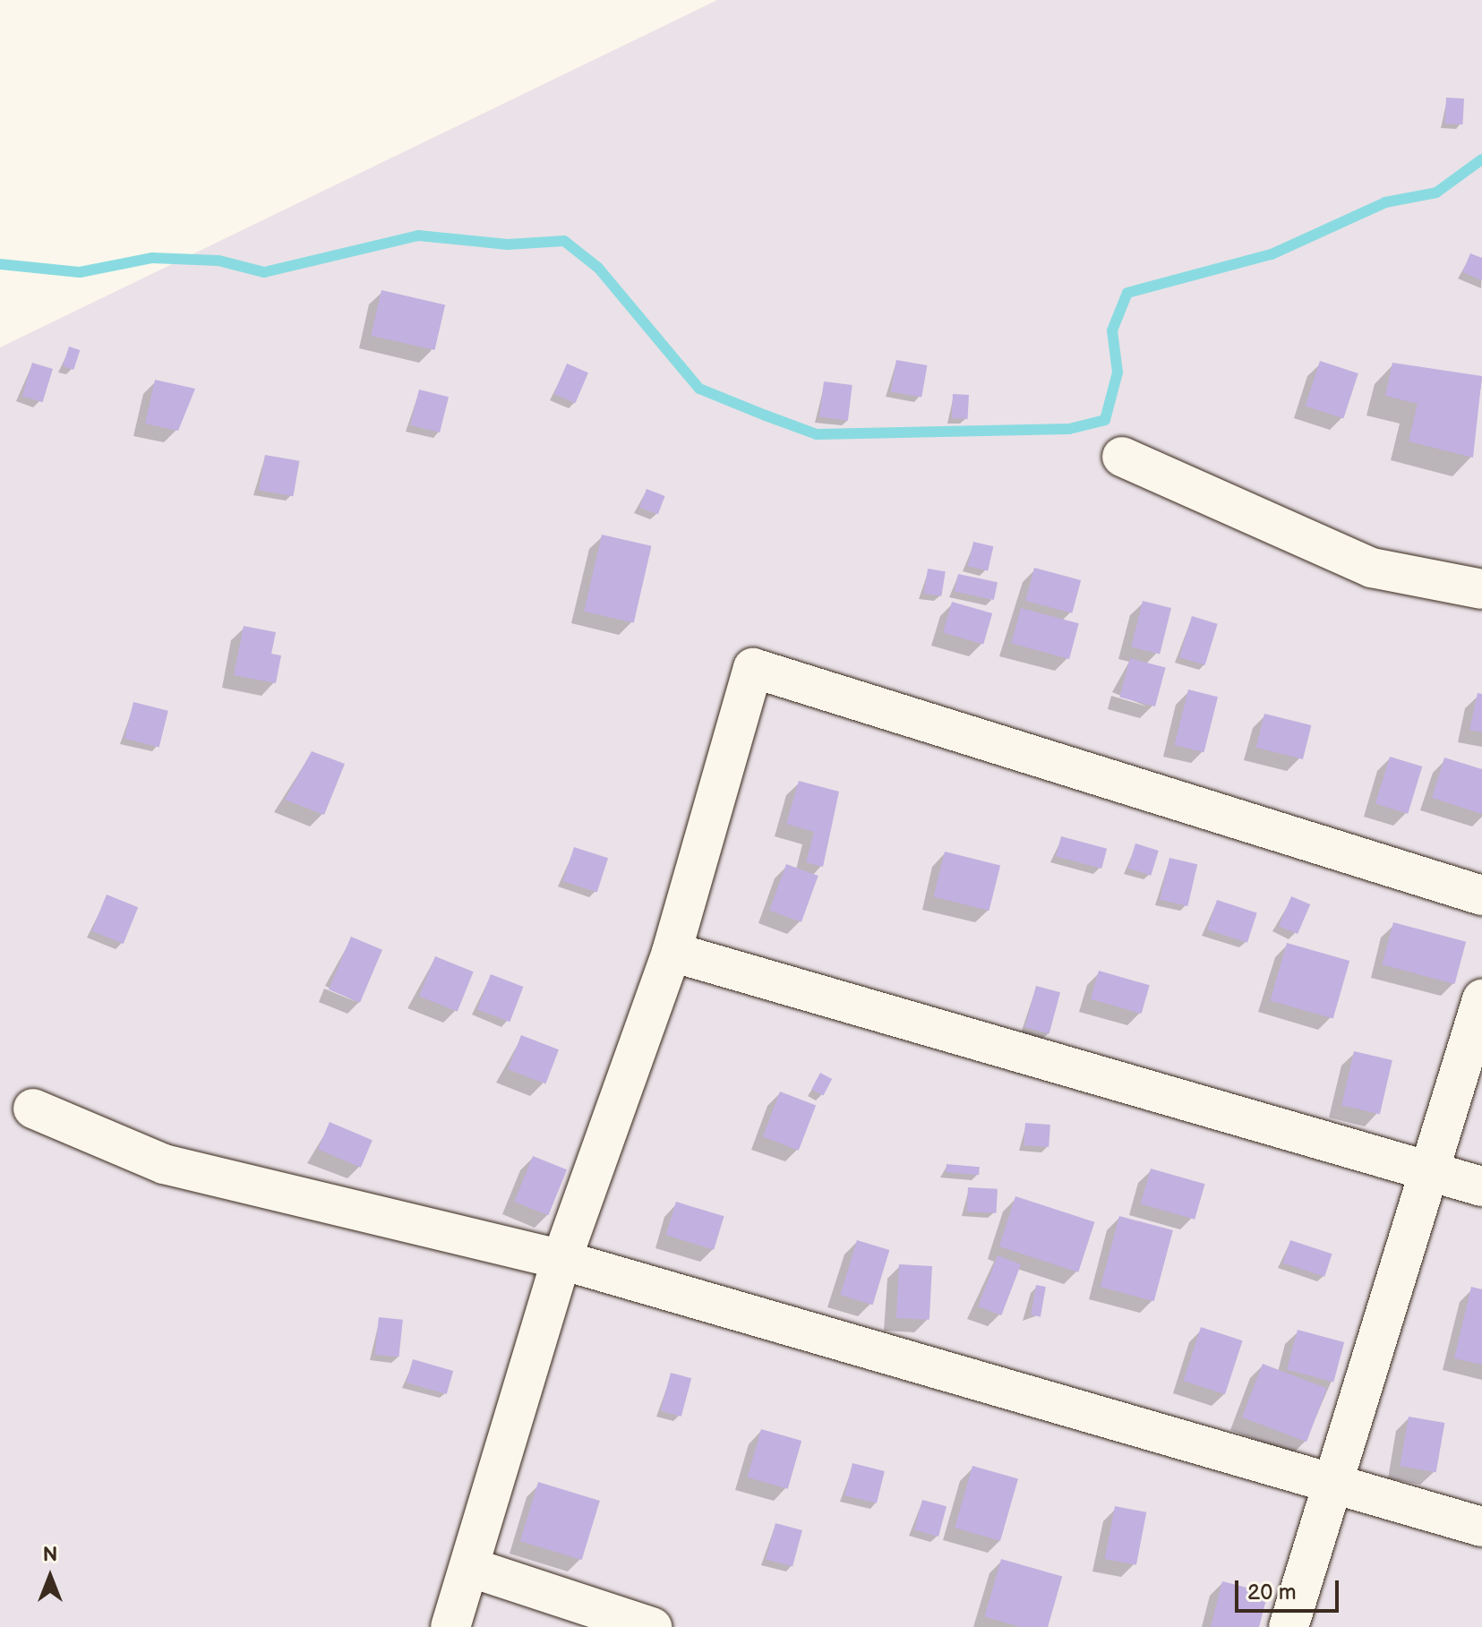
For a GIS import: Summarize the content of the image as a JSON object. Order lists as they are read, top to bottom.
{
  "scale_bar": "20 m",
  "north": "top"
}
